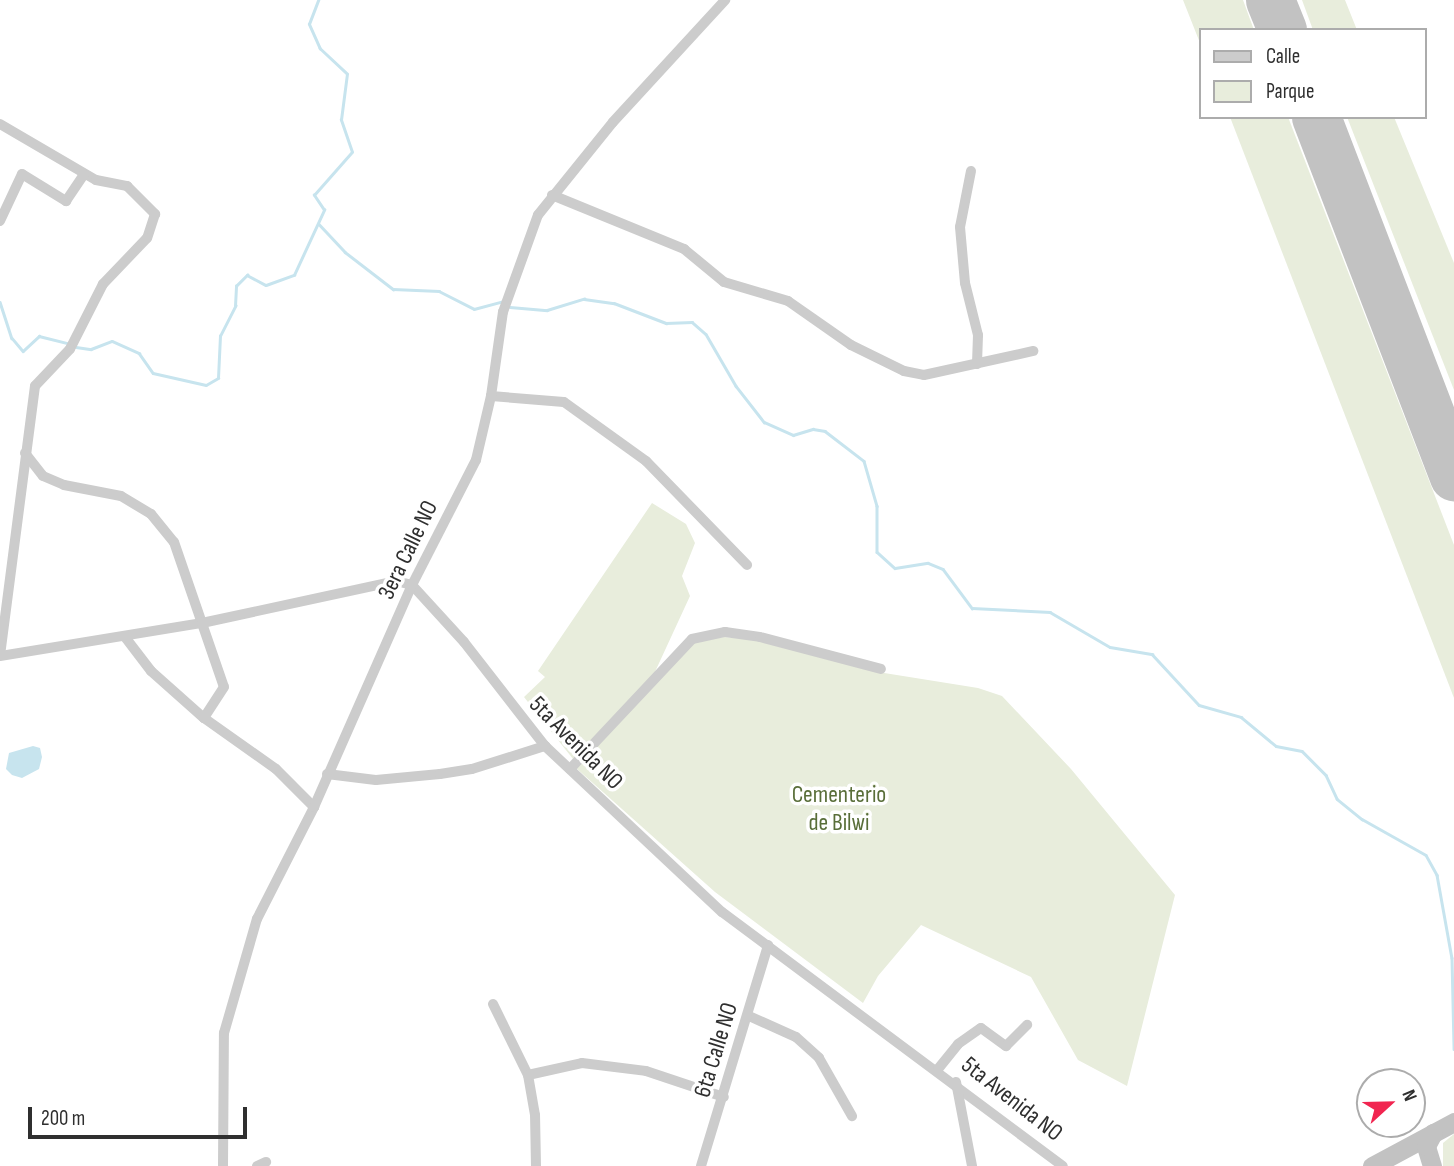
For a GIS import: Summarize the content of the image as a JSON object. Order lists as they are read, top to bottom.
{
  "streets": {
    "street": ["3era Calle NO", "5ta Avenida NO", "6ta Calle NO"]
  },
  "crossings": [
    ["3era Calle NO", "5ta Avenida NO"],
    ["5ta Avenida NO", "6ta Calle NO"]
  ],
  "parks": ["Cementerio de Bilwi"],
  "legend": ["Calle", "Parque"],
  "scale_bar": "200 m",
  "north": "right"
}
